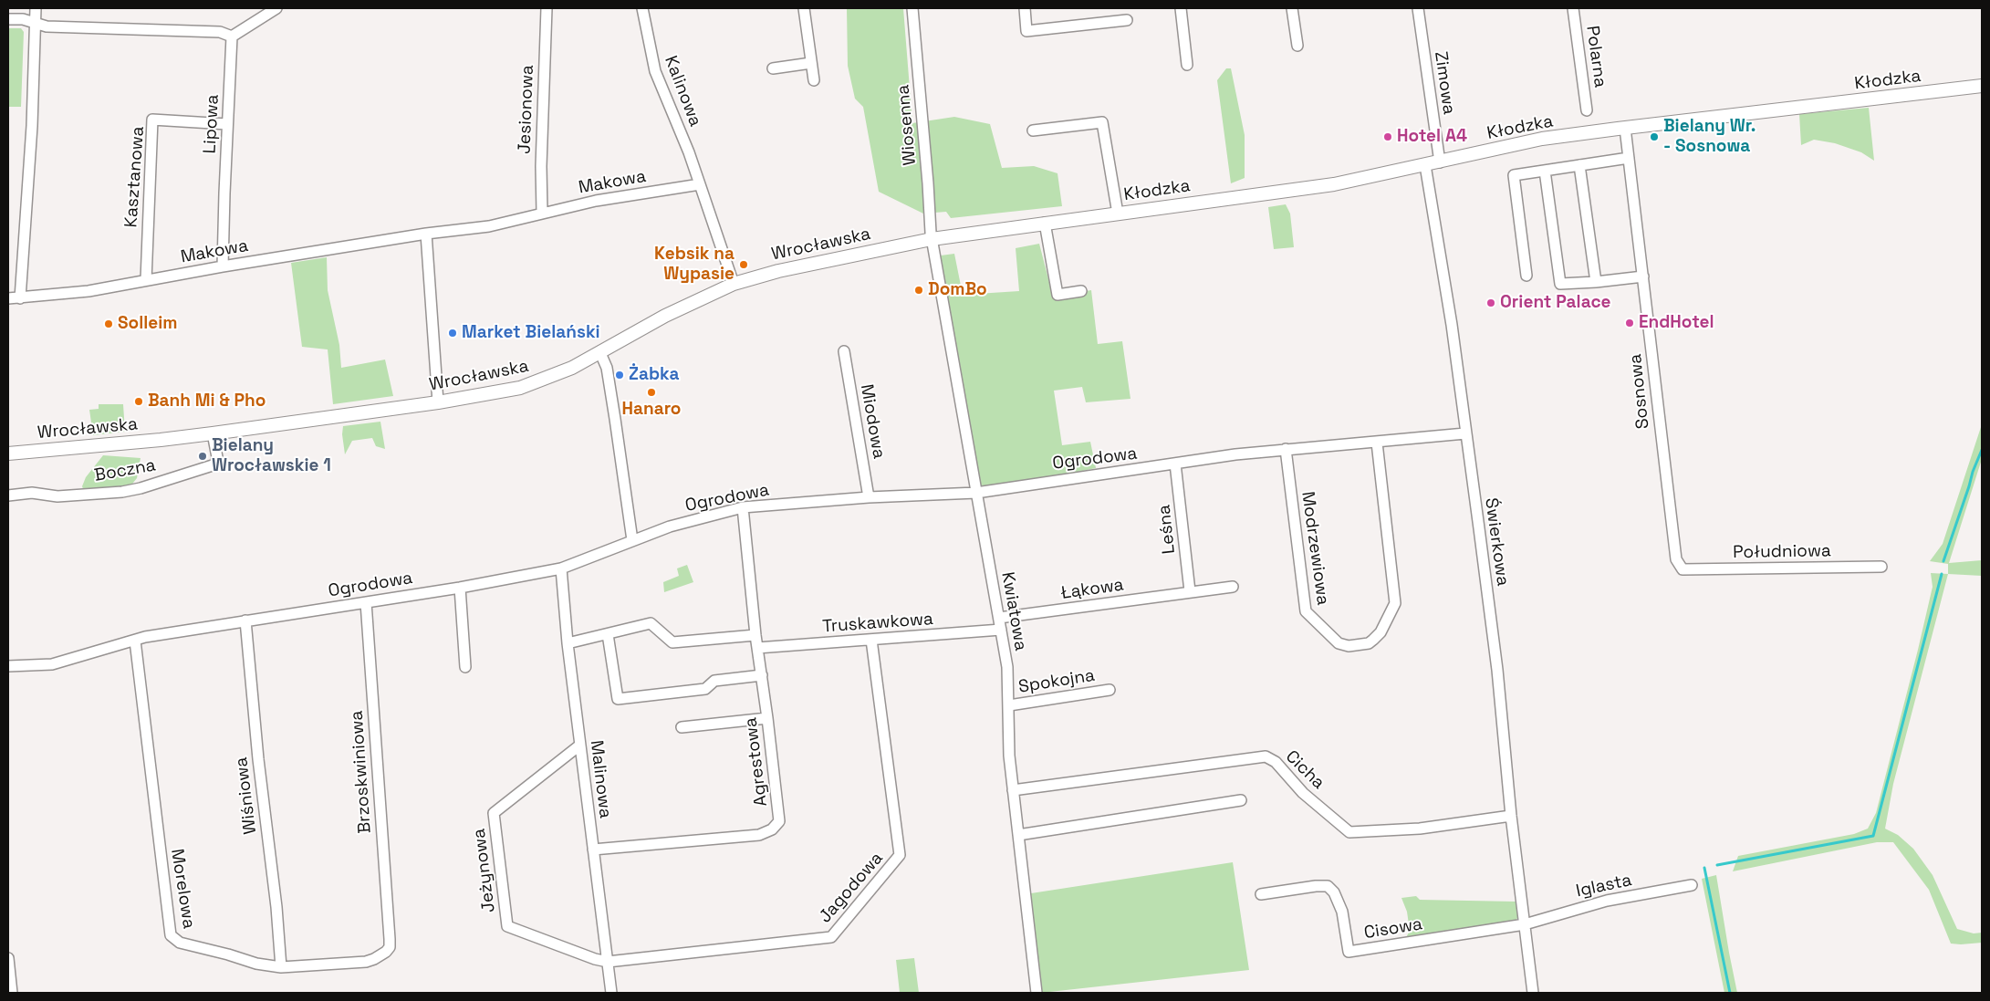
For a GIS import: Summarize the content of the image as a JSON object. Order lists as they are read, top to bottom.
{
  "streets": {
    "main road": ["Kłodzka", "Wrocławska"],
    "street": [
      "Polarna",
      "Zimowa",
      "Kalinowa",
      "Jesionowa",
      "Lipowa",
      "Wiosenna",
      "Kasztanowa",
      "Makowa",
      "Sosnowa",
      "Miodowa",
      "Ogrodowa",
      "Boczna",
      "Leśna",
      "Świerkowa",
      "Modrzewiowa",
      "Południowa",
      "Łąkowa",
      "Kwiatowa",
      "Truskawkowa",
      "Spokojna",
      "Agrestowa",
      "Cicha",
      "Brzoskwiniowa",
      "Malinowa",
      "Wiśniowa",
      "Jeżynowa",
      "Iglasta",
      "Jagodowa",
      "Morelowa",
      "Cisowa"
    ]
  },
  "crossings": [
    ["Kłodzka", "Zimowa"],
    ["Kłodzka", "Wiosenna"],
    ["Kłodzka", "Wrocławska"],
    ["Kłodzka", "Sosnowa"],
    ["Kłodzka", "Świerkowa"],
    ["Kłodzka", "Kwiatowa"],
    ["Kalinowa", "Makowa"],
    ["Jesionowa", "Makowa"],
    ["Lipowa", "Kasztanowa"],
    ["Lipowa", "Makowa"],
    ["Wiosenna", "Wrocławska"],
    ["Wiosenna", "Kwiatowa"],
    ["Kasztanowa", "Makowa"],
    ["Wrocławska", "Boczna"],
    ["Wrocławska", "Kwiatowa"],
    ["Sosnowa", "Południowa"],
    ["Miodowa", "Ogrodowa"],
    ["Ogrodowa", "Leśna"],
    ["Ogrodowa", "Świerkowa"],
    ["Ogrodowa", "Modrzewiowa"],
    ["Ogrodowa", "Kwiatowa"],
    ["Ogrodowa", "Agrestowa"],
    ["Ogrodowa", "Brzoskwiniowa"],
    ["Ogrodowa", "Malinowa"],
    ["Ogrodowa", "Wiśniowa"],
    ["Ogrodowa", "Morelowa"],
    ["Leśna", "Łąkowa"],
    ["Świerkowa", "Cicha"],
    ["Świerkowa", "Iglasta"],
    ["Świerkowa", "Cisowa"],
    ["Łąkowa", "Kwiatowa"],
    ["Kwiatowa", "Truskawkowa"],
    ["Kwiatowa", "Spokojna"],
    ["Kwiatowa", "Cicha"],
    ["Truskawkowa", "Agrestowa"],
    ["Truskawkowa", "Jagodowa"],
    ["Agrestowa", "Malinowa"],
    ["Brzoskwiniowa", "Morelowa"],
    ["Malinowa", "Jeżynowa"],
    ["Malinowa", "Jagodowa"],
    ["Wiśniowa", "Morelowa"],
    ["Jeżynowa", "Jagodowa"],
    ["Iglasta", "Cisowa"]
  ],
  "places": [
    "Hotel A4",
    "Bielany Wr. - Sosnowa",
    "Kebsik na Wypasie",
    "DomBo",
    "Orient Palace",
    "EndHotel",
    "Solleim",
    "Market Bielański",
    "Żabka",
    "Hanaro",
    "Banh Mi & Pho",
    "Bielany Wrocławskie 1"
  ]
}
